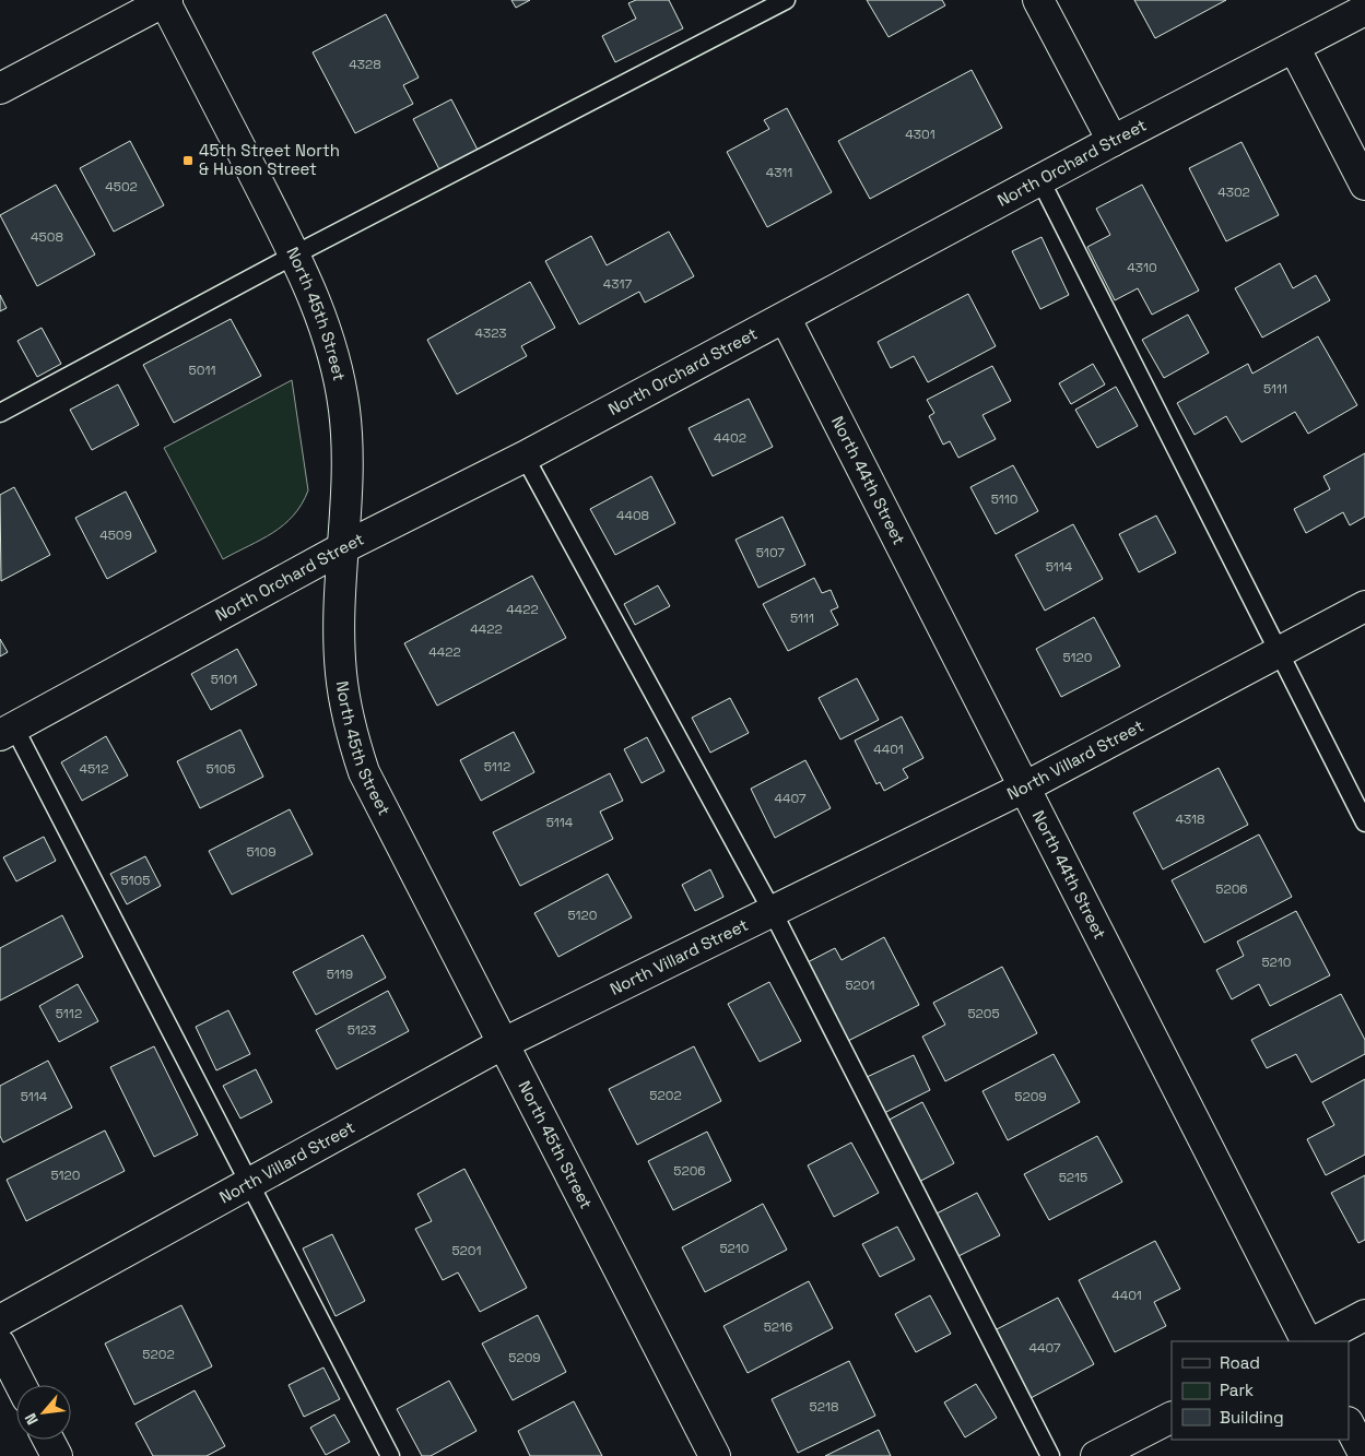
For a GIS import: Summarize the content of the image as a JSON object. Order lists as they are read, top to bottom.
{
  "streets": {
    "street": [
      "North Orchard Street",
      "North 45th Street",
      "North 44th Street",
      "North Villard Street"
    ]
  },
  "crossings": [
    ["North Orchard Street", "North 45th Street"],
    ["North Orchard Street", "North 44th Street"],
    ["North 45th Street", "North Villard Street"],
    ["North 44th Street", "North Villard Street"]
  ],
  "places": {
    "transit": ["45th Street North & Huson Street"]
  },
  "house_numbers": [
    "4328",
    "4301",
    "4311",
    "4502",
    "4302",
    "4508",
    "4310",
    "4317",
    "4323",
    "5011",
    "5111",
    "4402",
    "5110",
    "4408",
    "4509",
    "5107",
    "5114",
    "4422",
    "5111",
    "4422",
    "4422",
    "5120",
    "5101",
    "4401",
    "5112",
    "4512",
    "5105",
    "4407",
    "4318",
    "5114",
    "5109",
    "5105",
    "5206",
    "5120",
    "5210",
    "5119",
    "5201",
    "5112",
    "5205",
    "5123",
    "5202",
    "5114",
    "5209",
    "5206",
    "5120",
    "5215",
    "5210",
    "5201",
    "4401",
    "5216",
    "4407",
    "5202",
    "5209",
    "5218"
  ],
  "legend": ["Road", "Park", "Building"],
  "north": "bottom left"
}
